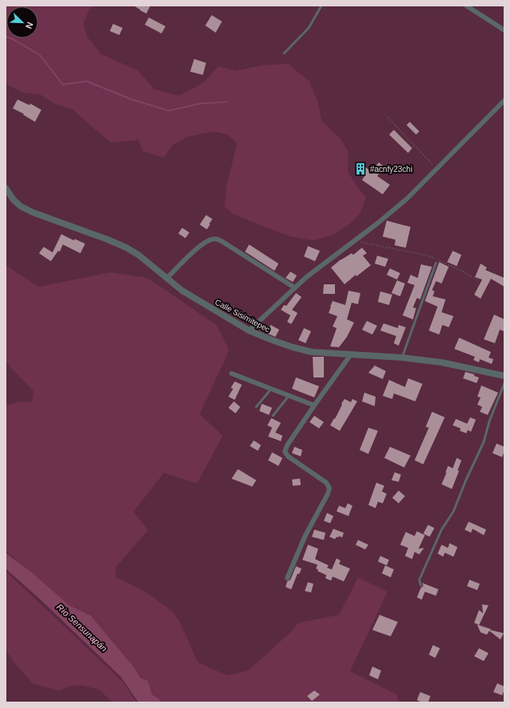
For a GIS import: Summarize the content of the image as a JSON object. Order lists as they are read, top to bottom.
{
  "streets": {
    "street": ["Calle Sisimitepec"]
  },
  "water": ["Río Sensunapán"],
  "places": {
    "building": ["#acnfy23chi"]
  },
  "north": "bottom right"
}
